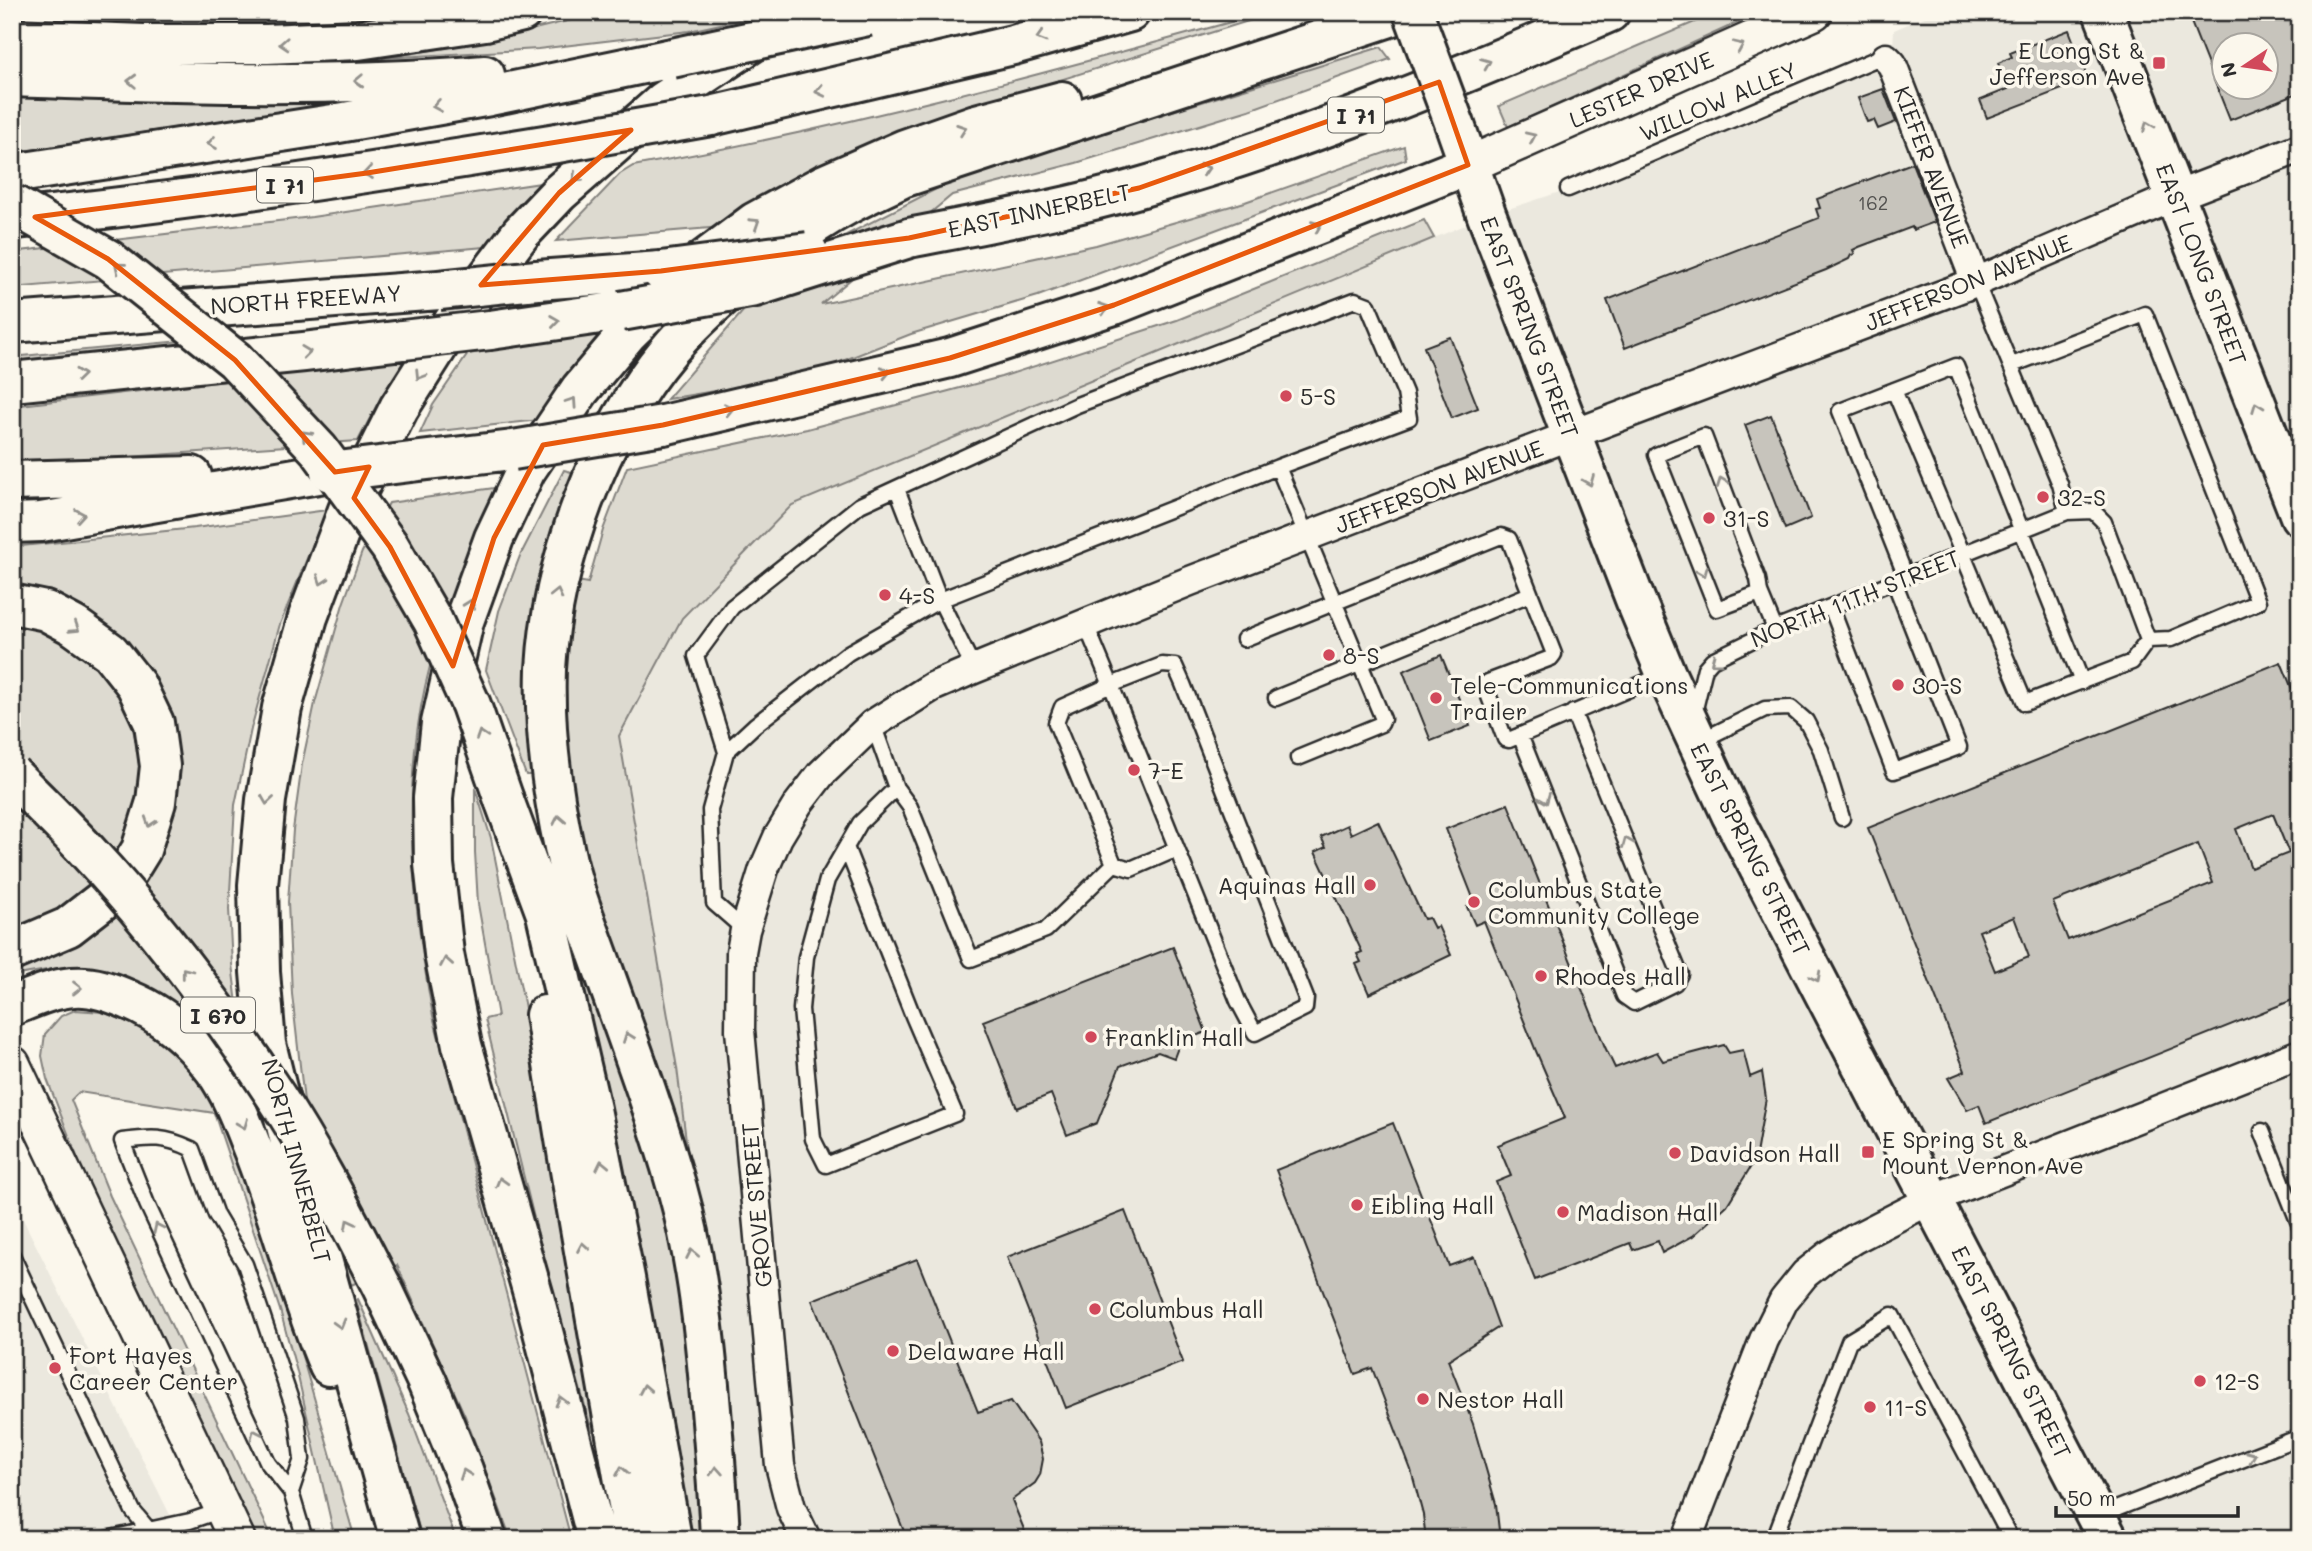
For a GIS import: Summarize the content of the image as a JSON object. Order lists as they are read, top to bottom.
{
  "streets": {
    "main road": [
      "I 71",
      "EAST INNERBELT",
      "EAST LONG STREET",
      "NORTH FREEWAY",
      "EAST SPRING STREET",
      "I 670",
      "NORTH INNERBELT"
    ],
    "street": [
      "LESTER DRIVE",
      "KIEFER AVENUE",
      "JEFFERSON AVENUE",
      "GROVE STREET"
    ],
    "lane": ["WILLOW ALLEY", "NORTH 11TH STREET"]
  },
  "crossings": [
    ["LESTER DRIVE", "EAST SPRING STREET"],
    ["WILLOW ALLEY", "KIEFER AVENUE"],
    ["KIEFER AVENUE", "JEFFERSON AVENUE"],
    ["KIEFER AVENUE", "NORTH 11TH STREET"],
    ["EAST INNERBELT", "NORTH FREEWAY"],
    ["EAST LONG STREET", "JEFFERSON AVENUE"],
    ["JEFFERSON AVENUE", "EAST SPRING STREET"],
    ["JEFFERSON AVENUE", "GROVE STREET"],
    ["EAST SPRING STREET", "NORTH 11TH STREET"]
  ],
  "one_way": ["LESTER DRIVE", "EAST LONG STREET", "EAST SPRING STREET"],
  "places": {
    "transit": ["E Long St & Jefferson Ave", "E Spring St & Mount Vernon Ave"],
    "other": [
      "5-S",
      "32-S",
      "31-S",
      "4-S",
      "8-S",
      "30-S",
      "Tele-Communications Trailer",
      "7-E",
      "Aquinas Hall",
      "Columbus State Community College",
      "Rhodes Hall",
      "Franklin Hall",
      "Davidson Hall",
      "Eibling Hall",
      "Madison Hall",
      "Columbus Hall",
      "Delaware Hall",
      "Fort Hayes Career Center",
      "12-S",
      "Nestor Hall",
      "11-S"
    ]
  },
  "house_numbers": ["162"],
  "scale_bar": "50 m",
  "north": "left"
}
